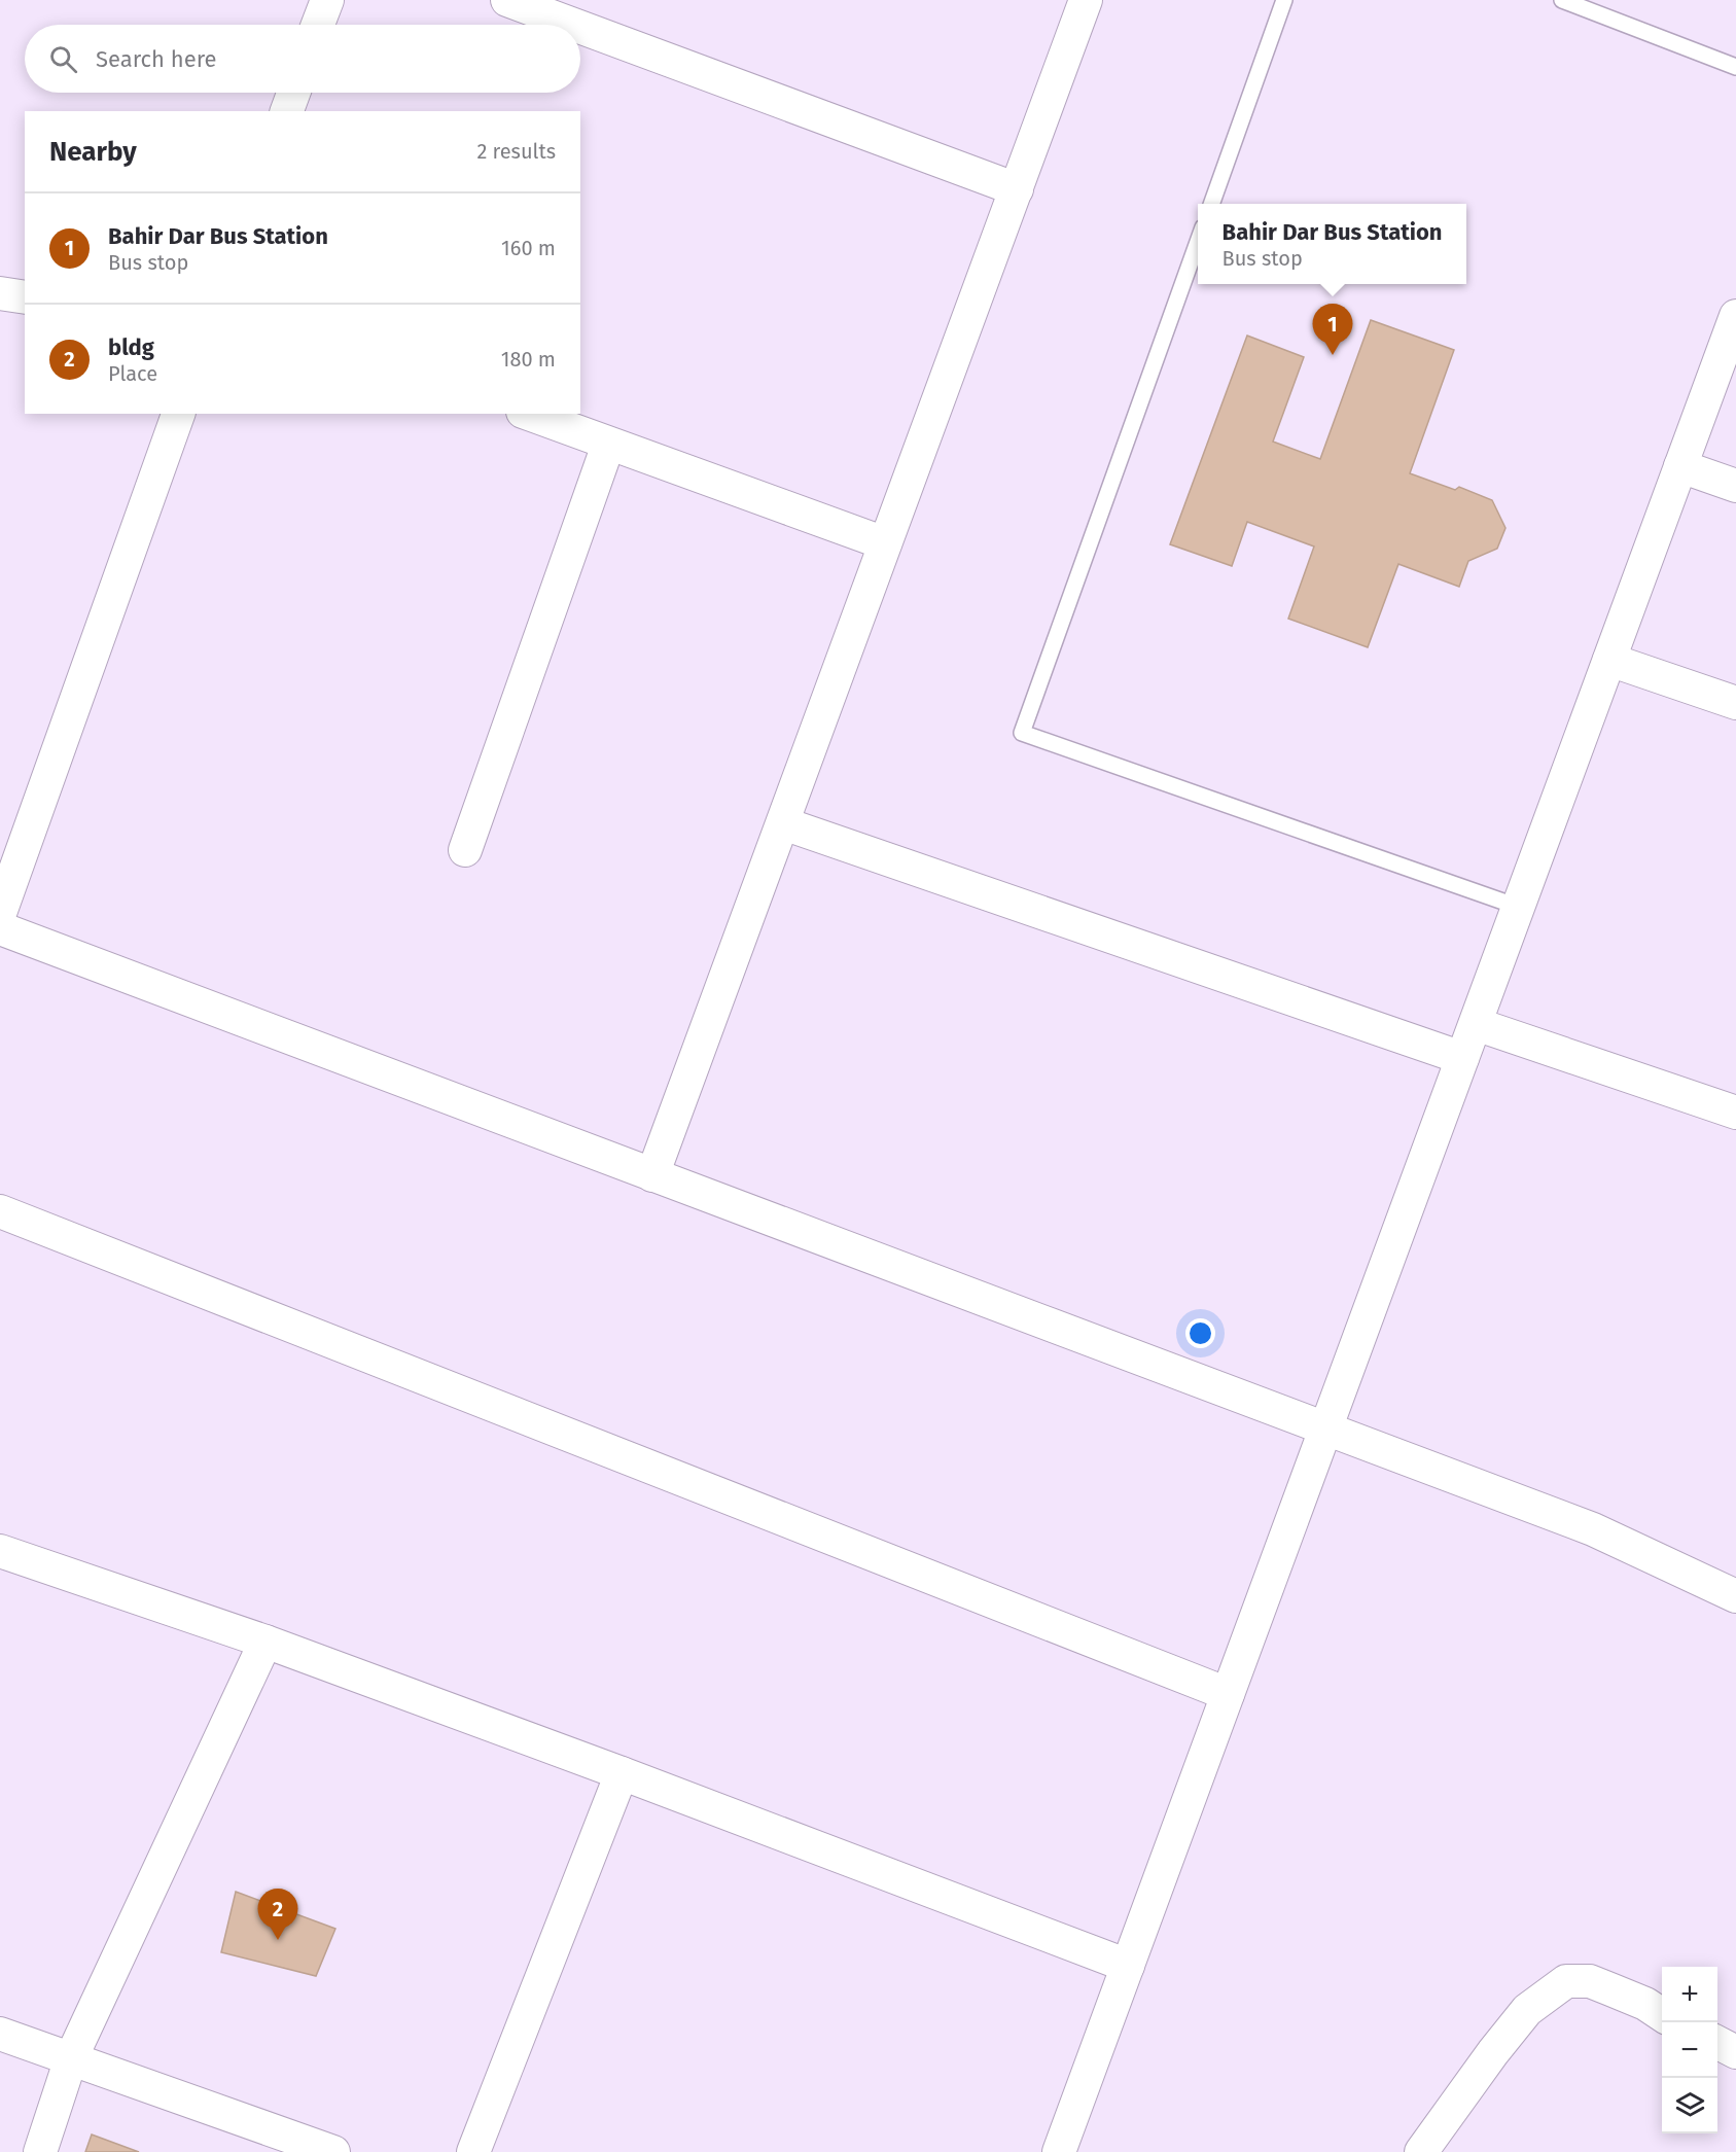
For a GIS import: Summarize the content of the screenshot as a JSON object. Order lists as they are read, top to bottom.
{
  "page": {
    "search": "Search here",
    "heading": ["Nearby", "2 results"],
    "list": [
      {
        "mark": "1",
        "name": "Bahir Dar Bus Station",
        "note": "Bus stop",
        "value": "160 m"
      },
      {
        "mark": "2",
        "name": "bldg",
        "note": "Place",
        "value": "180 m"
      }
    ],
    "popup": ["Bahir Dar Bus Station", "Bus stop"],
    "pins": ["1", "2"],
    "map_buttons": ["+", "−"]
  }
}
